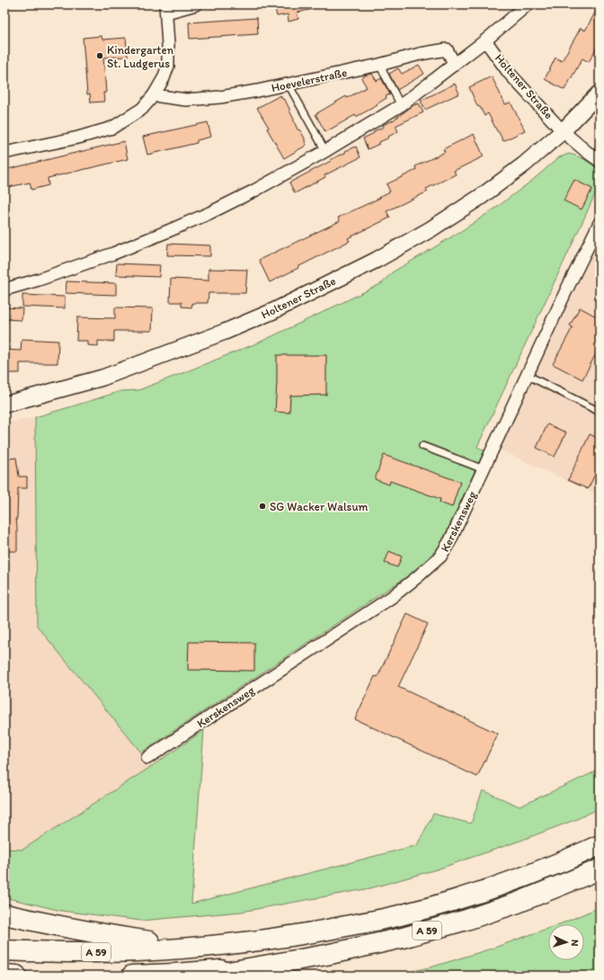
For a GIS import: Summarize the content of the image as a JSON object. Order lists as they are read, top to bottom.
{
  "streets": {
    "highway": ["A 59"],
    "street": ["Hoevelerstraße", "Holtener Straße", "Kerskensweg"]
  },
  "places": ["Kindergarten St. Ludgerus", "SG Wacker Walsum"],
  "north": "right"
}
